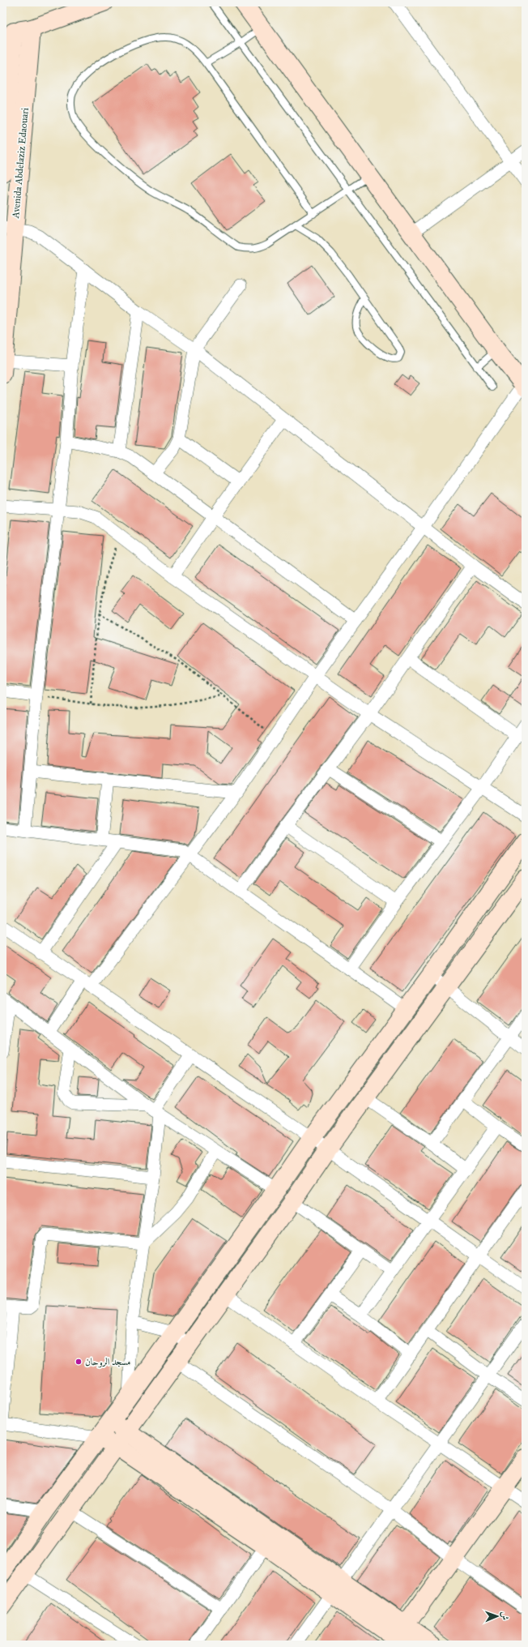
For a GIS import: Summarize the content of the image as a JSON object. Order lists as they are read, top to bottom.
{
  "streets": {
    "street": ["Avenida Abdelaziz Edaouari"]
  },
  "places": ["مسجد الروحان"],
  "north": "right"
}
